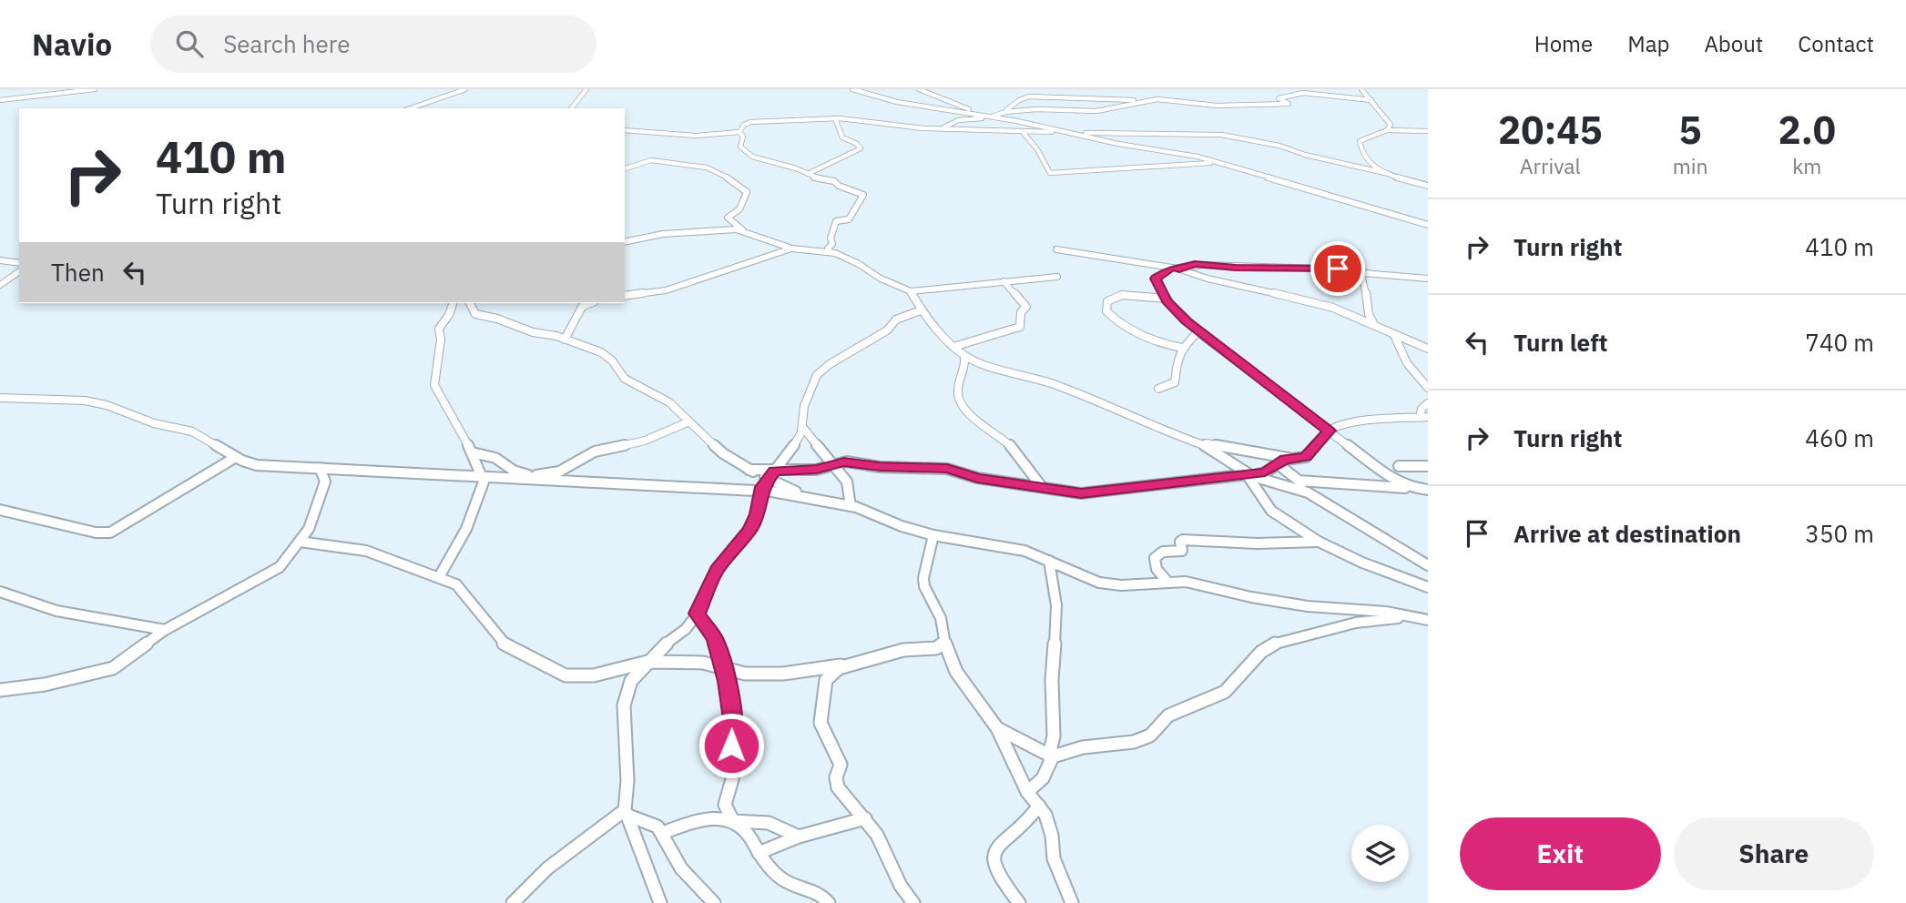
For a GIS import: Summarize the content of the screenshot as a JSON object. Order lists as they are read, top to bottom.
{
  "page": {
    "header": "Navio",
    "search": "Search here",
    "nav": [
      "Home",
      "Map",
      "About",
      "Contact"
    ],
    "eta": [
      "20:45",
      "Arrival",
      "5",
      "min",
      "2.0",
      "km"
    ],
    "turn": ["410 m", "Turn right"],
    "list": [
      {
        "name": "Turn right",
        "value": "410 m"
      },
      {
        "name": "Turn left",
        "value": "740 m"
      },
      {
        "name": "Turn right",
        "value": "460 m"
      },
      {
        "name": "Arrive at destination",
        "value": "350 m"
      }
    ],
    "then": "Then",
    "buttons": ["Exit", "Share"]
  }
}
